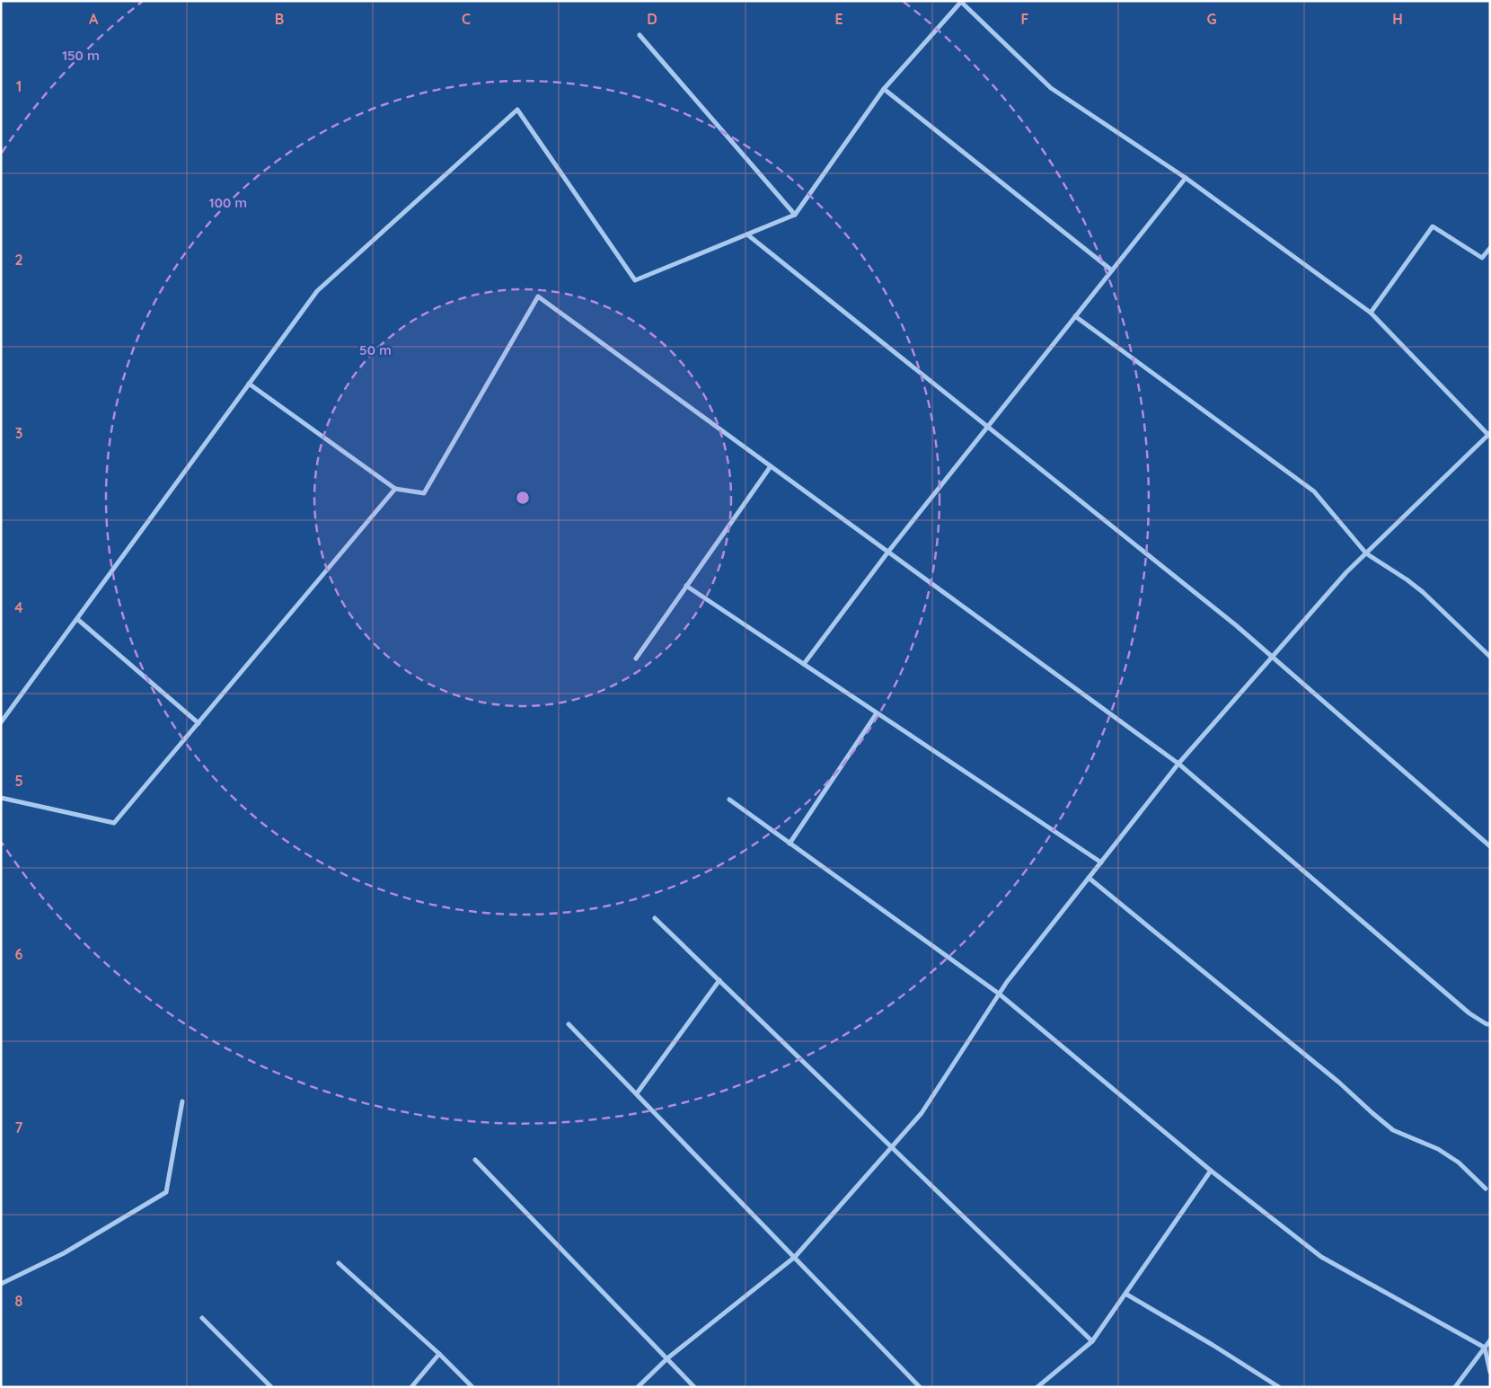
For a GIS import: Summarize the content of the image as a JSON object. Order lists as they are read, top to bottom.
{
  "grid": {
    "columns": [
      "A",
      "B",
      "C",
      "D",
      "E",
      "F",
      "G",
      "H"
    ],
    "rows": [
      "1",
      "2",
      "3",
      "4",
      "5",
      "6",
      "7",
      "8"
    ]
  },
  "rings": ["150 m", "100 m", "50 m"]
}
